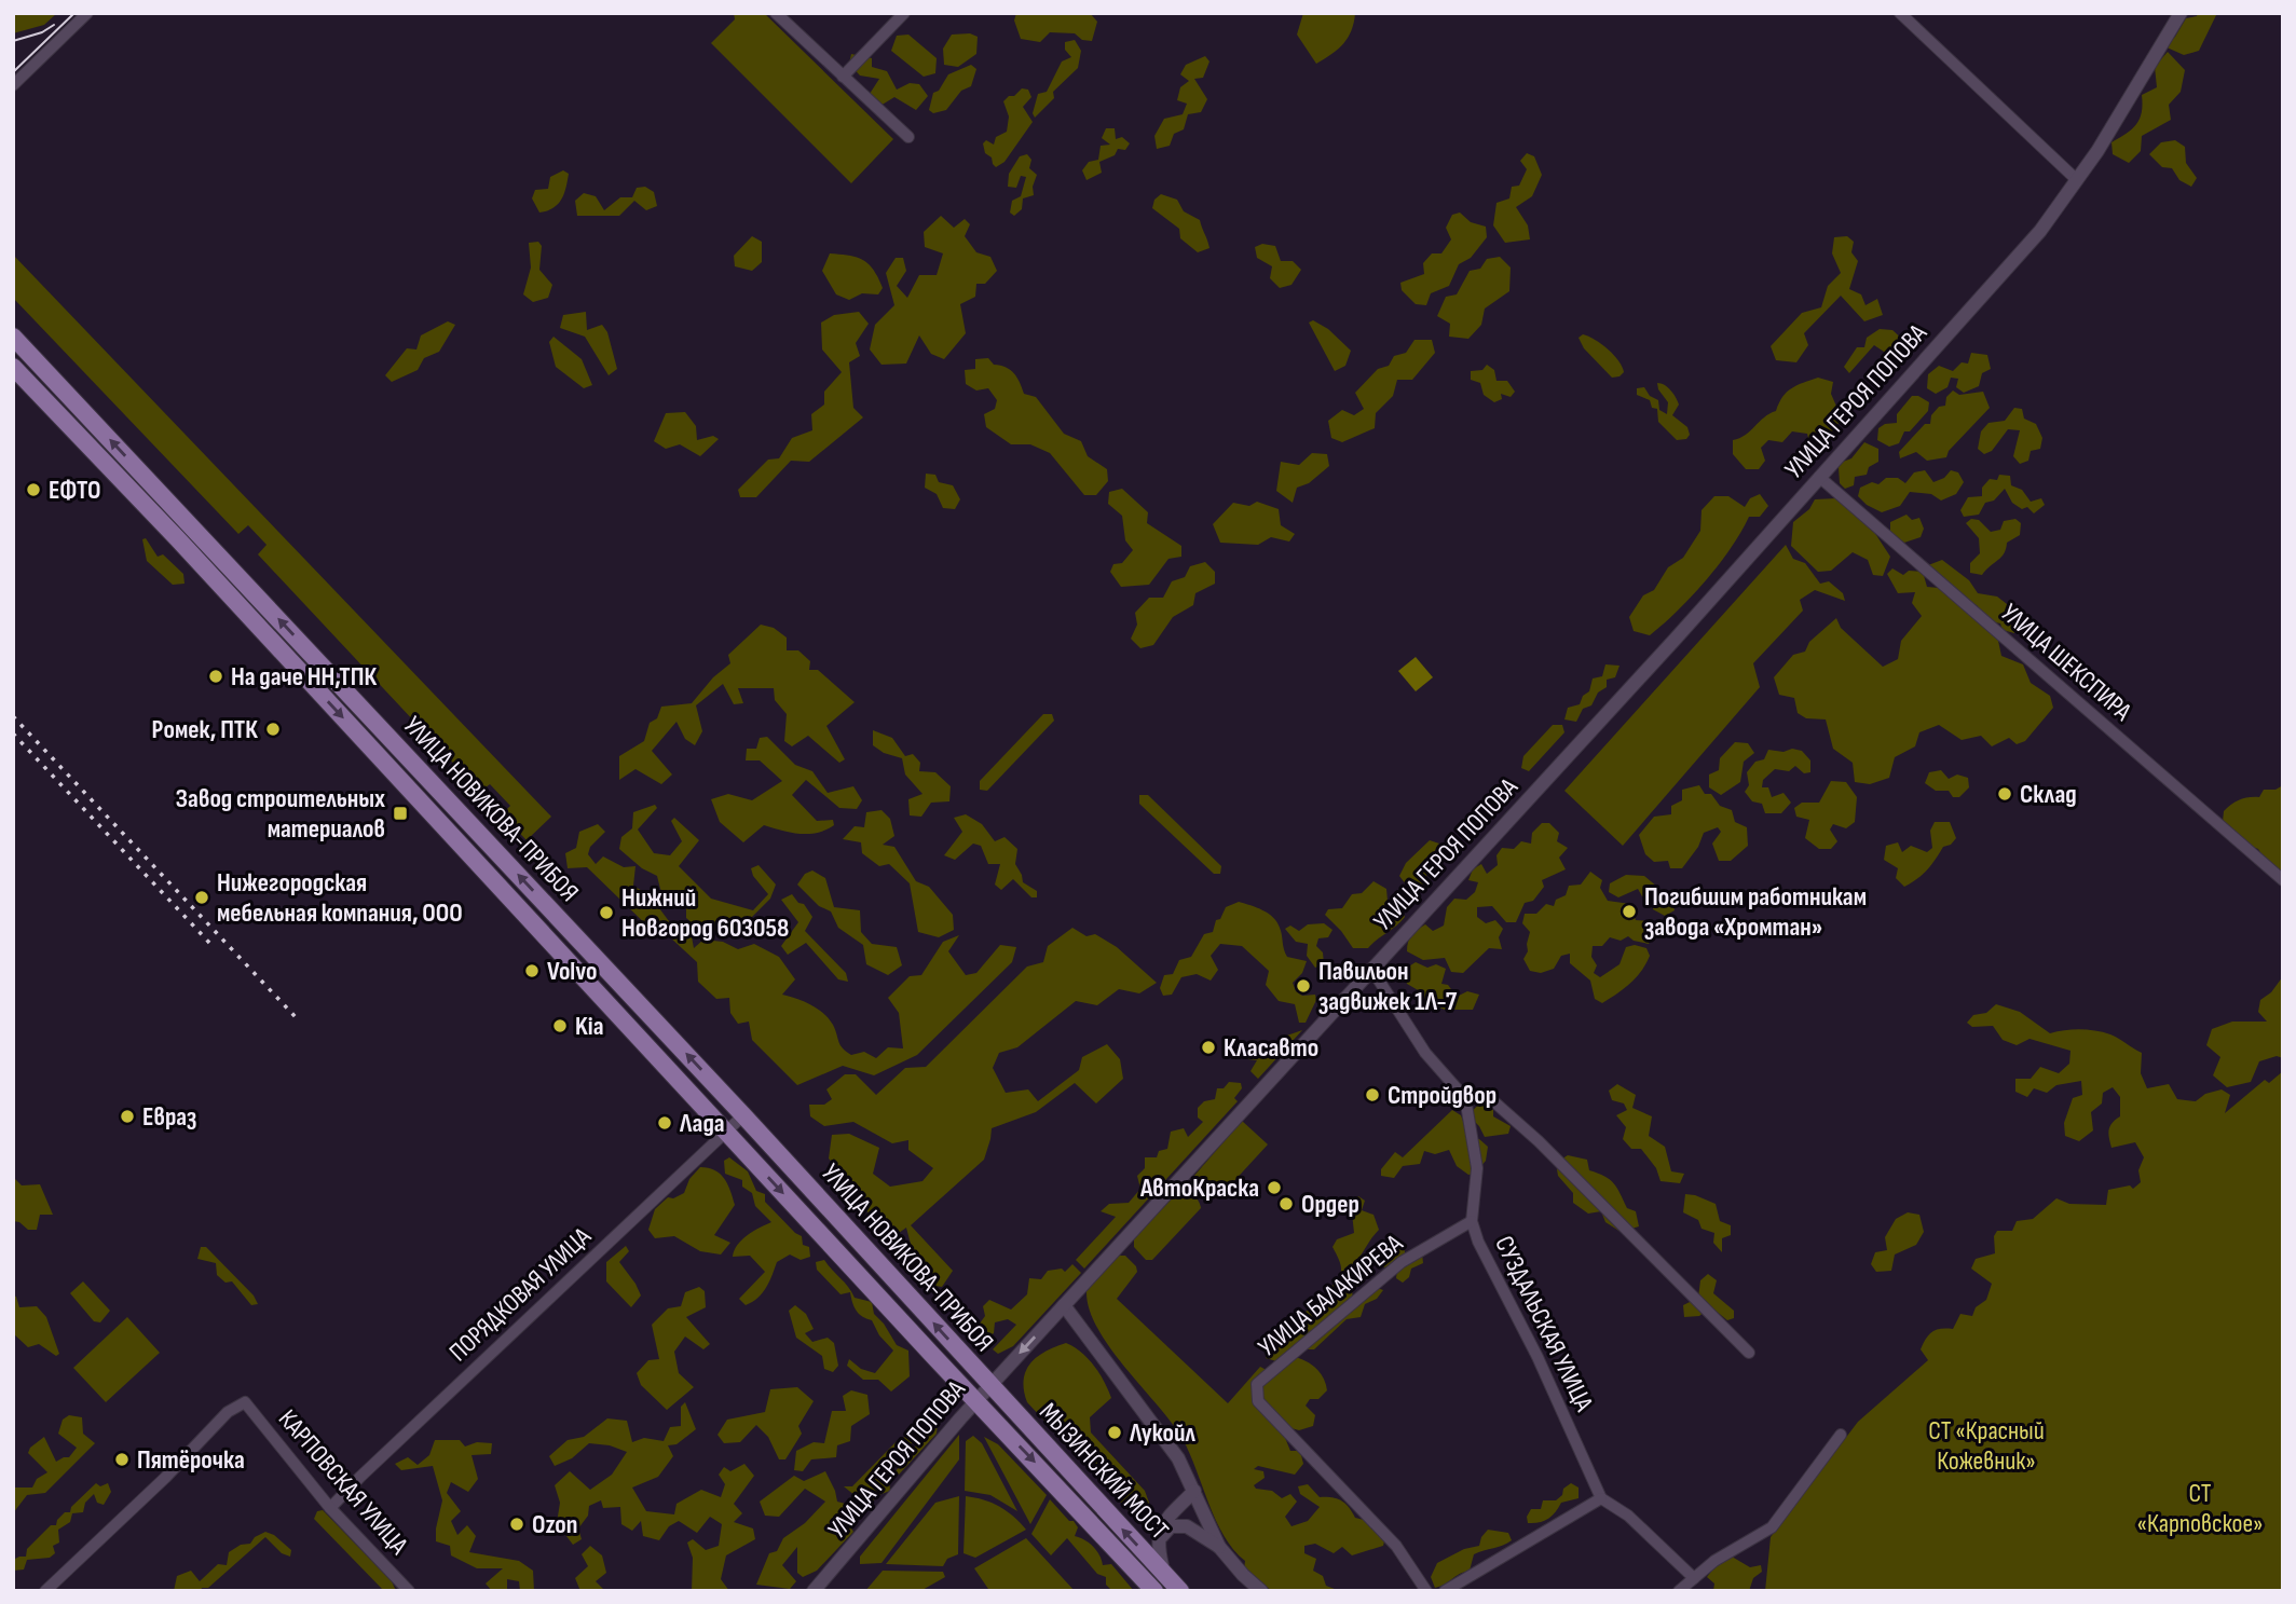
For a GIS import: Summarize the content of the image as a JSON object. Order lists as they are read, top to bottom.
{
  "streets": {
    "main road": ["УЛИЦА НОВИКОВА-ПРИБОЯ", "МЫЗИНСКИЙ МОСТ"],
    "street": [
      "УЛИЦА ГЕРОЯ ПОПОВА",
      "УЛИЦА ШЕКСПИРА",
      "ПОРЯДКОВАЯ УЛИЦА",
      "УЛИЦА БАЛАКИРЕВА",
      "СУЗДАЛЬСКАЯ УЛИЦА",
      "КАРПОВСКАЯ УЛИЦА"
    ]
  },
  "crossings": [
    ["УЛИЦА ГЕРОЯ ПОПОВА", "УЛИЦА ШЕКСПИРА"],
    ["УЛИЦА ГЕРОЯ ПОПОВА", "УЛИЦА НОВИКОВА-ПРИБОЯ"],
    ["УЛИЦА ГЕРОЯ ПОПОВА", "МЫЗИНСКИЙ МОСТ"],
    ["УЛИЦА НОВИКОВА-ПРИБОЯ", "ПОРЯДКОВАЯ УЛИЦА"],
    ["УЛИЦА НОВИКОВА-ПРИБОЯ", "МЫЗИНСКИЙ МОСТ"],
    ["ПОРЯДКОВАЯ УЛИЦА", "КАРПОВСКАЯ УЛИЦА"],
    ["УЛИЦА БАЛАКИРЕВА", "СУЗДАЛЬСКАЯ УЛИЦА"]
  ],
  "parks": ["СТ «Красный Кожевник»", "СТ «Карповское»"],
  "places": {
    "other": [
      "ЕФТО",
      "На даче НН,ТПК",
      "Ромек, ПТК",
      "Склад",
      "Нижегородская мебельная компания, ООО",
      "Погибшим работникам завода «Хромтан»",
      "Нижний Новгород 603058",
      "Volvo",
      "Павильон задвижек 1Л-7",
      "Kia",
      "Класавто",
      "Стройдвор",
      "Евраз",
      "Лада",
      "АвтоКраска",
      "Ордер",
      "Лукойл",
      "Пятёрочка",
      "Ozon"
    ],
    "transit": ["Завод строительных материалов"]
  }
}
